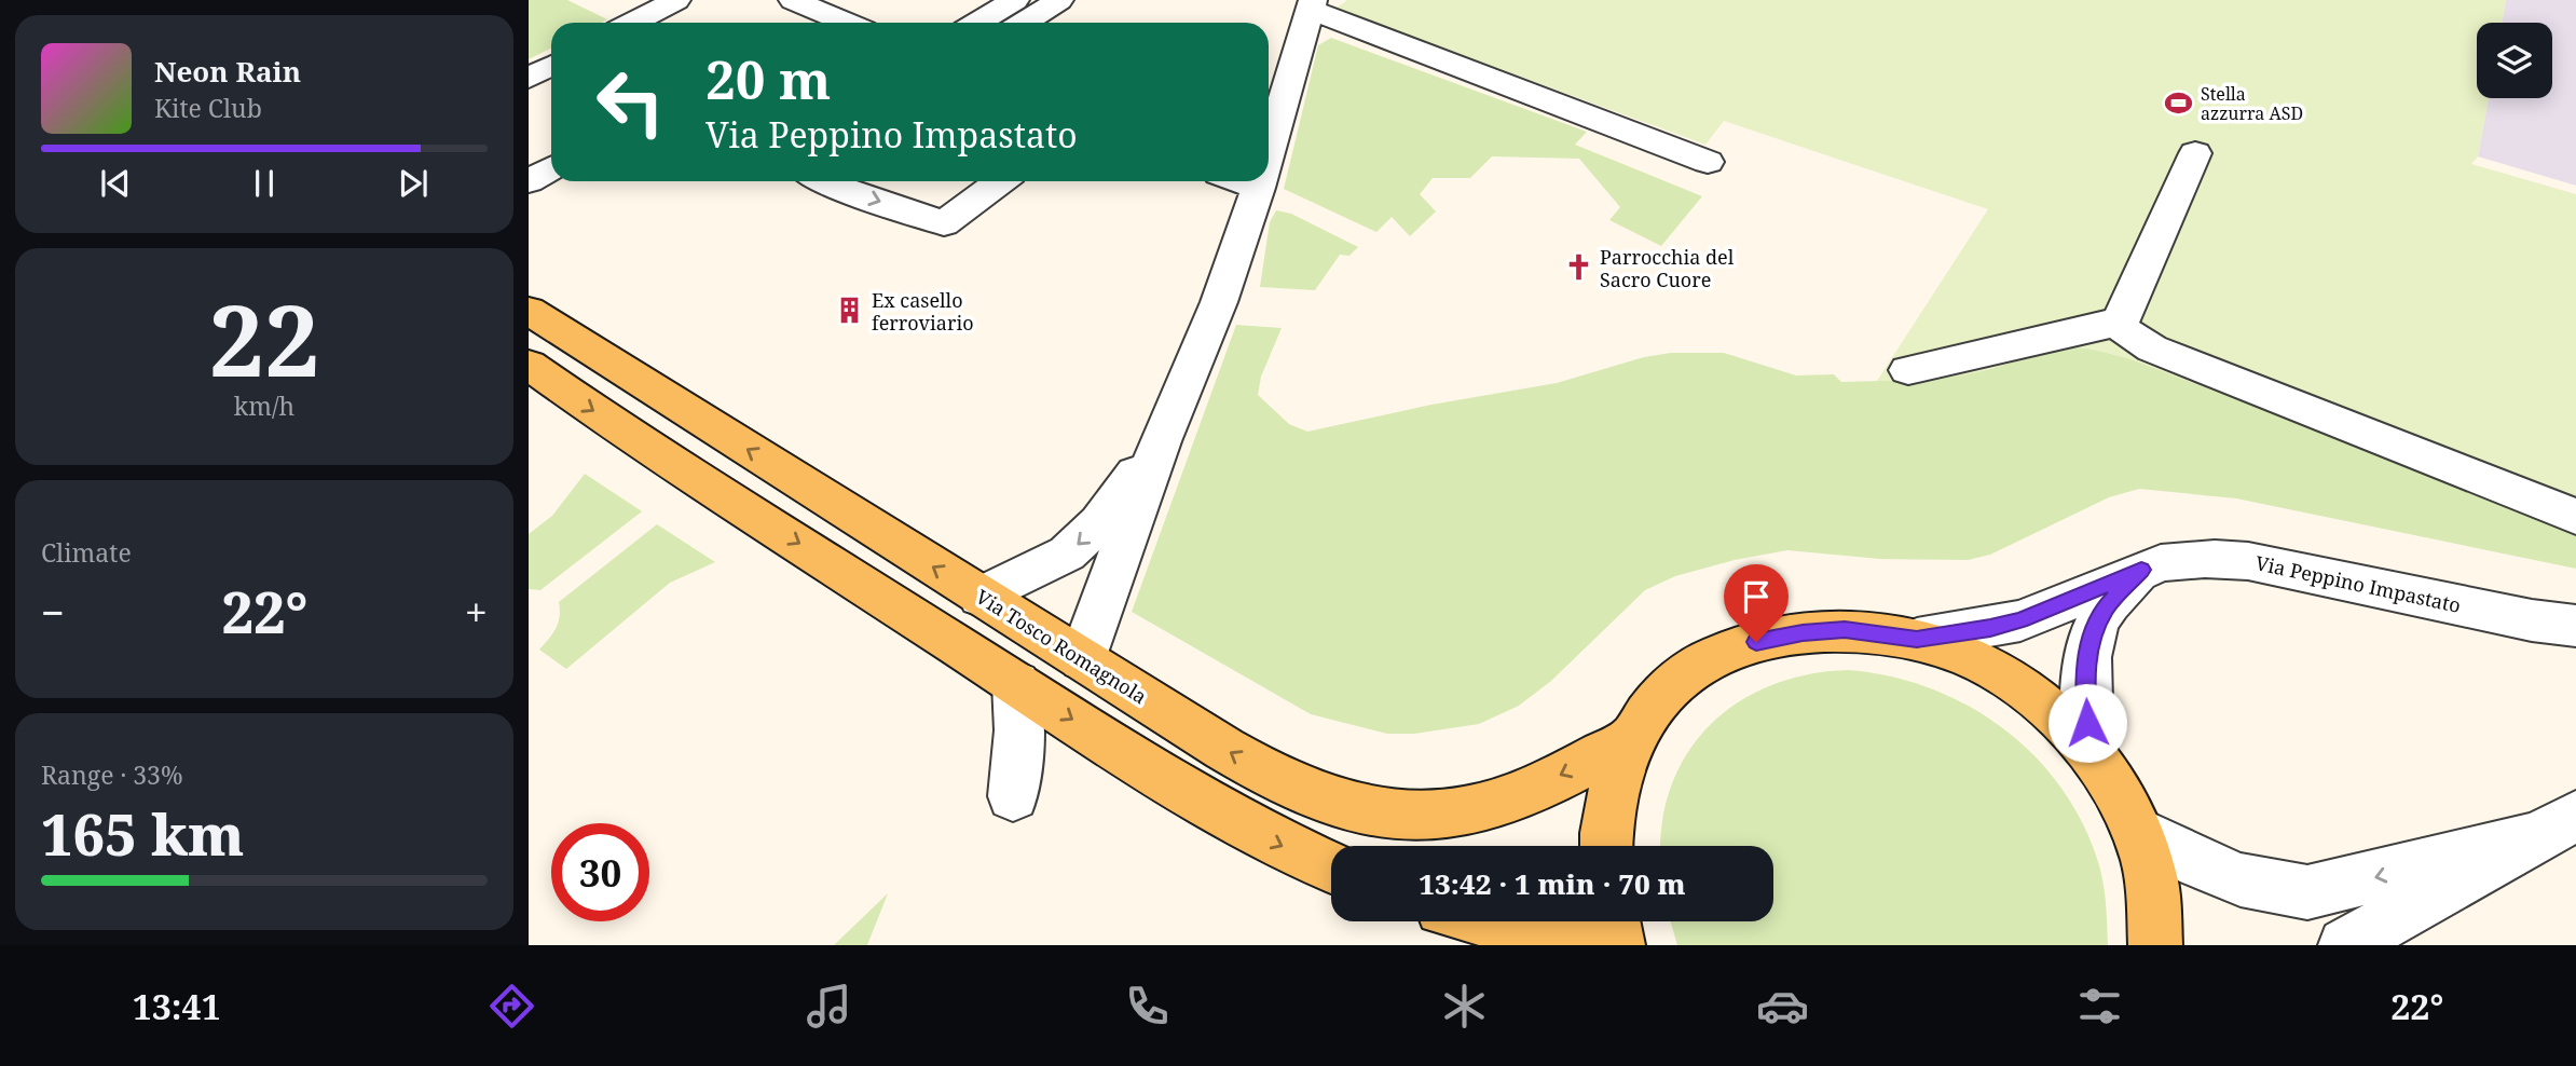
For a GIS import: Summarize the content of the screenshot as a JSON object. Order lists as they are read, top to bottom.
{
  "streets": {
    "main road": ["Via Tosco Romagnola"],
    "street": ["Via Peppino Impastato"]
  },
  "places": {
    "sports": ["Stella azzurra ASD"],
    "church": ["Parrocchia del Sacro Cuore"],
    "building": ["Ex casello ferroviario"]
  },
  "page": {
    "turn": ["20 m", "Via Peppino Impastato"],
    "song": ["Neon Rain", "Kite Club"],
    "tile": [
      ["22", "km/h"],
      "Climate",
      ["Range · 33%", "165 km"]
    ],
    "heat": ["−", "22°", "+"],
    "limit": "30",
    "trip": "13:42 · 1 min · 70 m",
    "tabs": ["13:41", "22°"]
  }
}
